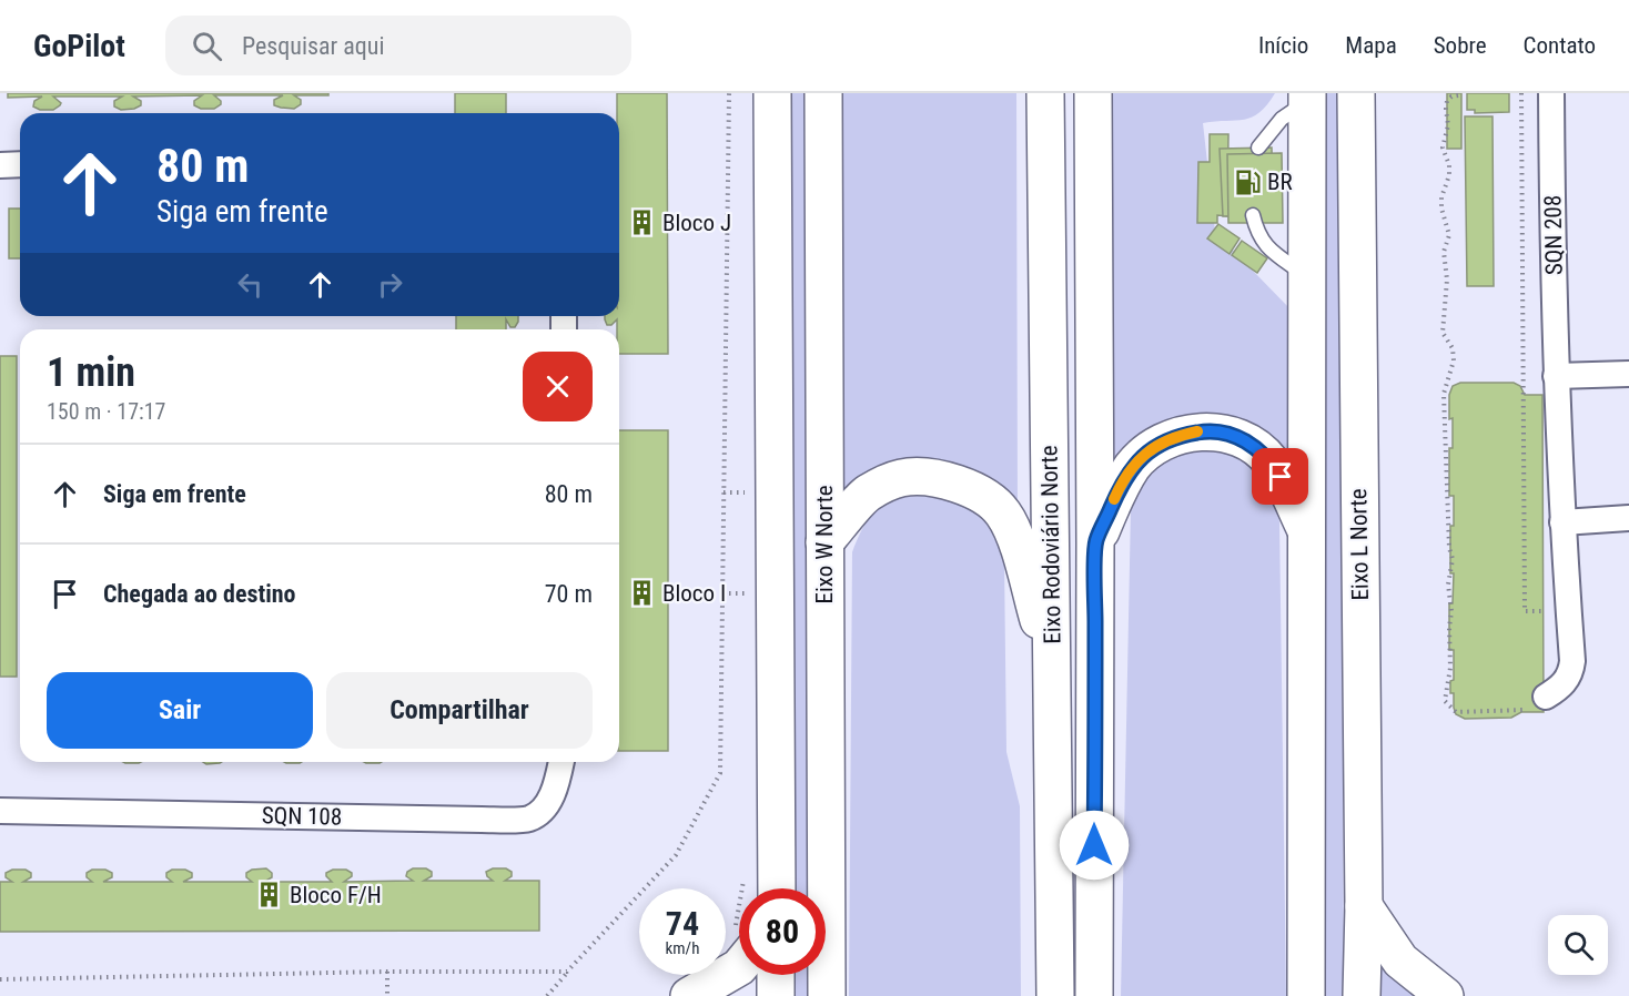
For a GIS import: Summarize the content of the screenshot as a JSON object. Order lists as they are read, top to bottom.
{
  "streets": {
    "main road": ["Eixo W Norte", "Eixo Rodoviário Norte", "Eixo L Norte"],
    "street": ["SQN 208", "SQN 108"]
  },
  "places": {
    "fuel station": ["BR"],
    "building": ["Bloco J", "Bloco I", "Bloco F/H"]
  },
  "page": {
    "header": "GoPilot",
    "search": "Pesquisar aqui",
    "nav": [
      "Início",
      "Mapa",
      "Sobre",
      "Contato"
    ],
    "turn": ["80 m", "Siga em frente"],
    "heading": ["1 min", "150 m · 17:17"],
    "list": [
      {
        "name": "Siga em frente",
        "value": "80 m"
      },
      {
        "name": "Chegada ao destino",
        "value": "70 m"
      }
    ],
    "buttons": ["Sair", "Compartilhar"],
    "speed": "74 km/h",
    "limit": "80"
  }
}
